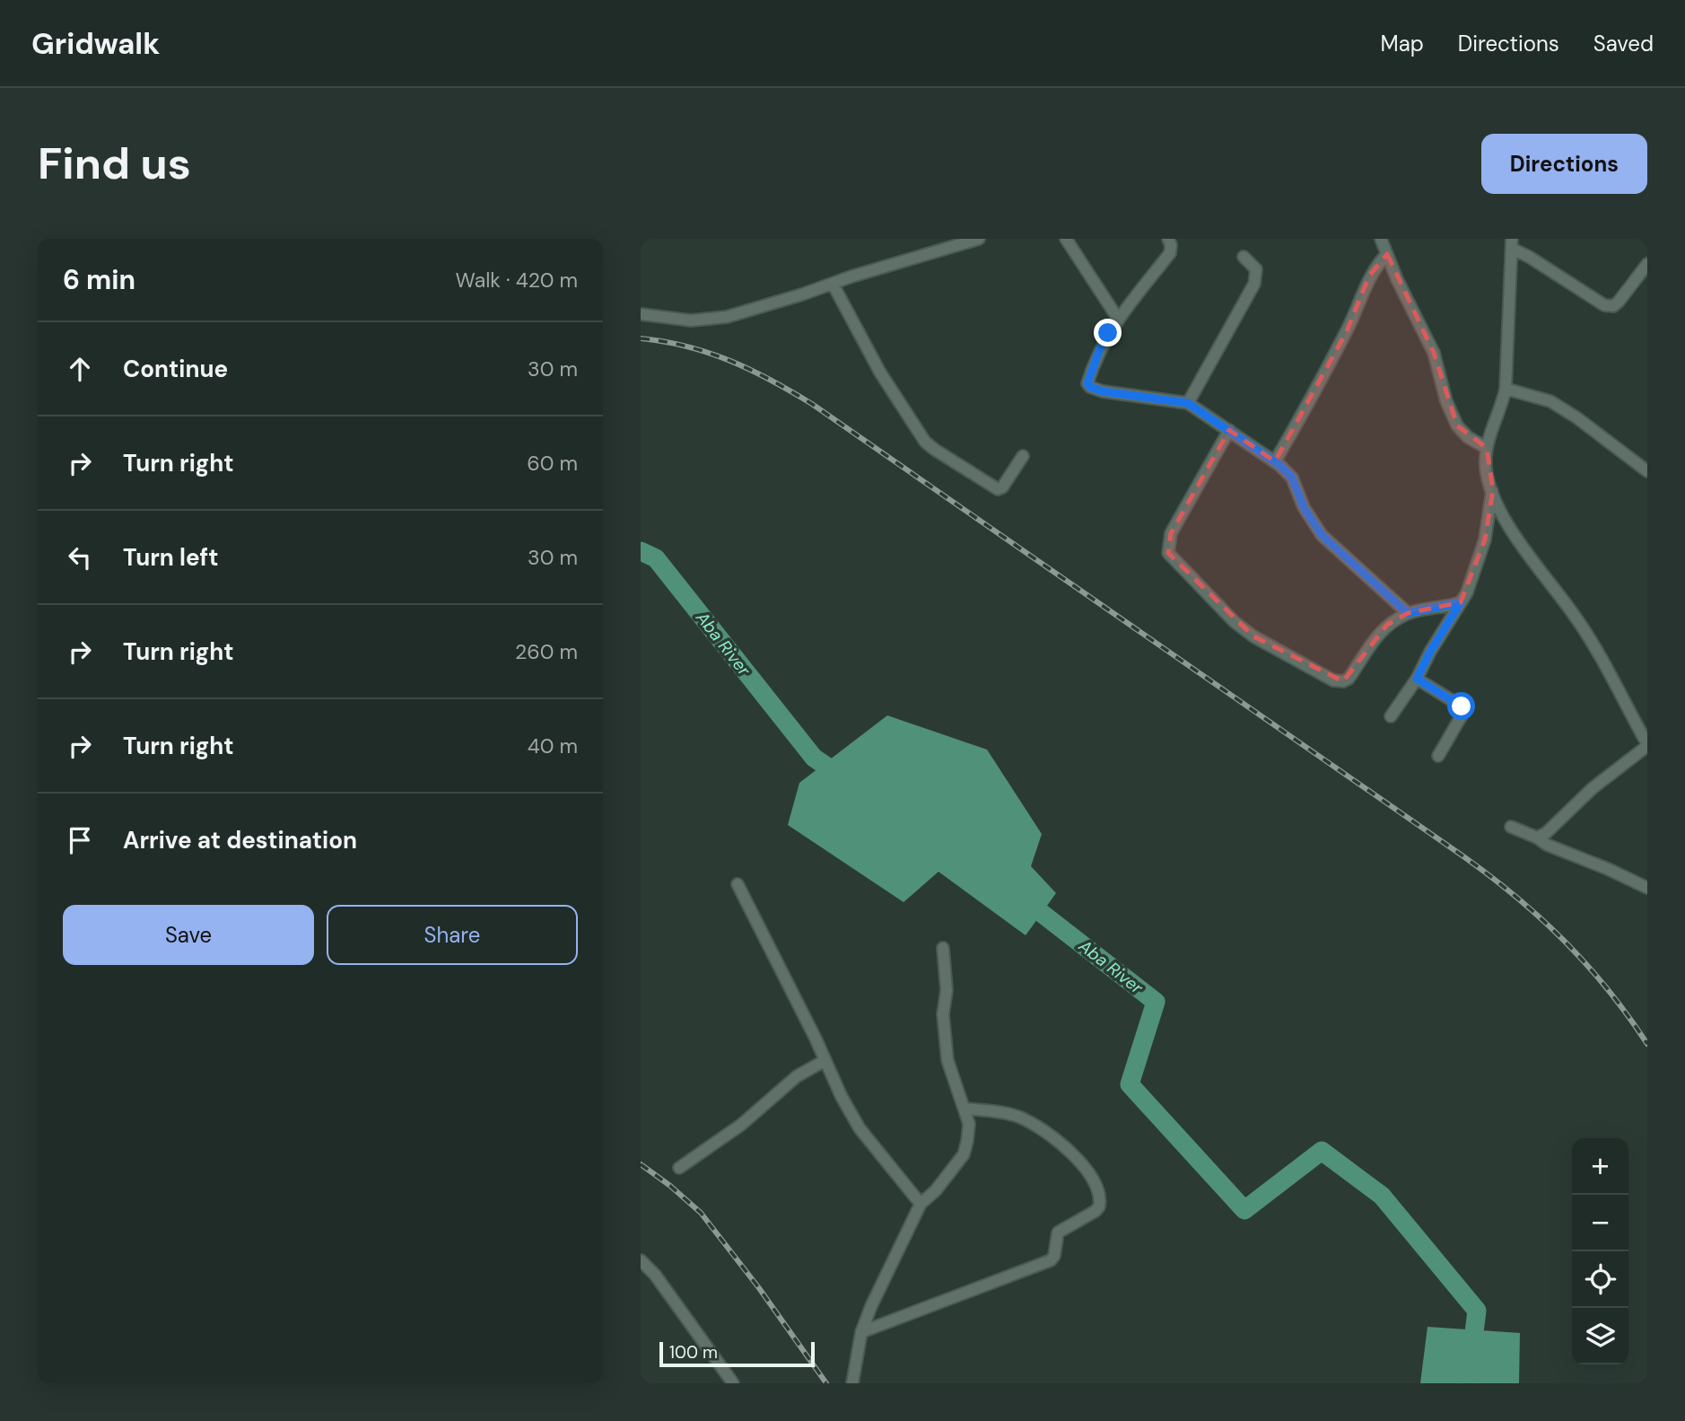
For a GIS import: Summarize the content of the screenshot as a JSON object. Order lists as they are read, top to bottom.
{
  "water": ["Aba River"],
  "scale_bar": "100 m",
  "page": {
    "header": "Gridwalk",
    "nav": ["Map", "Directions", "Saved"],
    "buttons": [
      "Directions",
      ["Save", "Share"]
    ],
    "title": "Find us",
    "heading": ["6 min", "Walk · 420 m"],
    "list": [
      ["Continue", "30 m"],
      ["Turn right", "60 m"],
      ["Turn left", "30 m"],
      ["Turn right", "260 m"],
      ["Turn right", "40 m"],
      "Arrive at destination"
    ],
    "map_buttons": ["+", "−"],
    "scale": "100 m"
  }
}
